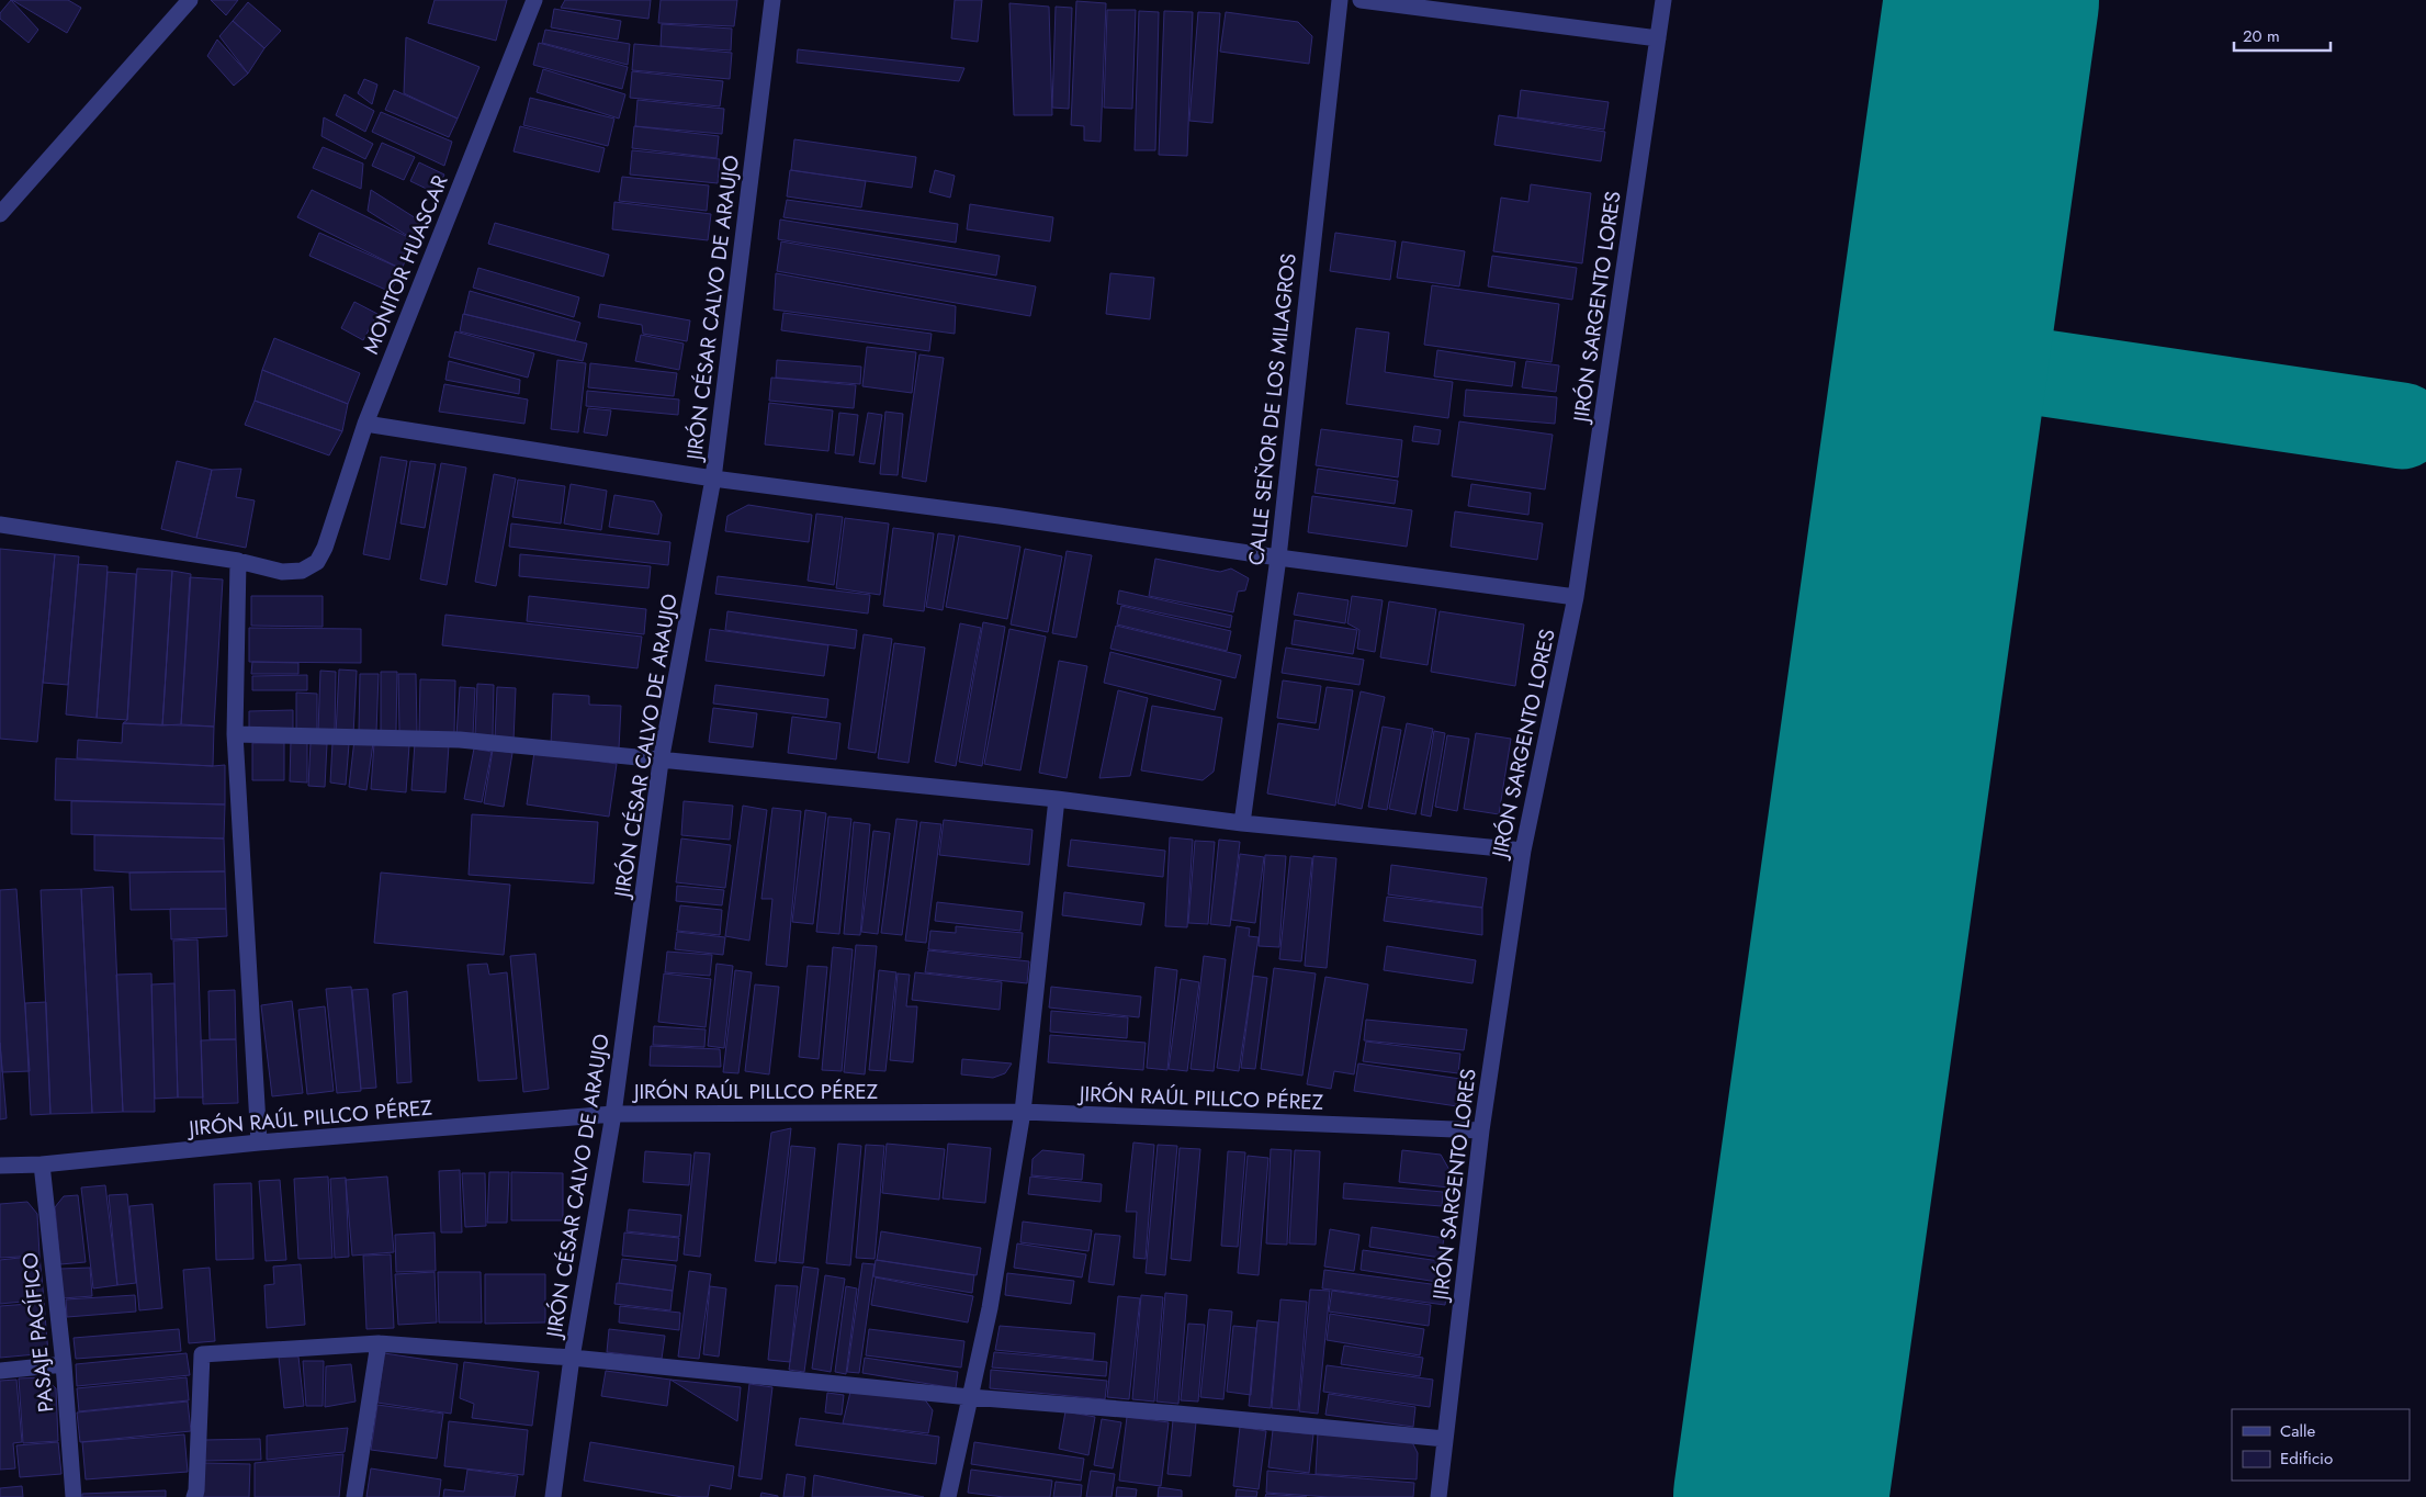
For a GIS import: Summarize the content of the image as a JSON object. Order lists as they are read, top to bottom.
{
  "streets": {
    "street": [
      "MONITOR HUASCAR",
      "JIRÓN SARGENTO LORES",
      "JIRÓN CÉSAR CALVO DE ARAUJO",
      "CALLE SEÑOR DE LOS MILAGROS",
      "JIRÓN RAÚL PILLCO PÉREZ",
      "PASAJE PACÍFICO"
    ]
  },
  "crossings": [
    ["JIRÓN SARGENTO LORES", "JIRÓN RAÚL PILLCO PÉREZ"],
    ["JIRÓN CÉSAR CALVO DE ARAUJO", "JIRÓN RAÚL PILLCO PÉREZ"],
    ["JIRÓN RAÚL PILLCO PÉREZ", "PASAJE PACÍFICO"]
  ],
  "legend": ["Calle", "Edificio"],
  "scale_bar": "20 m"
}
